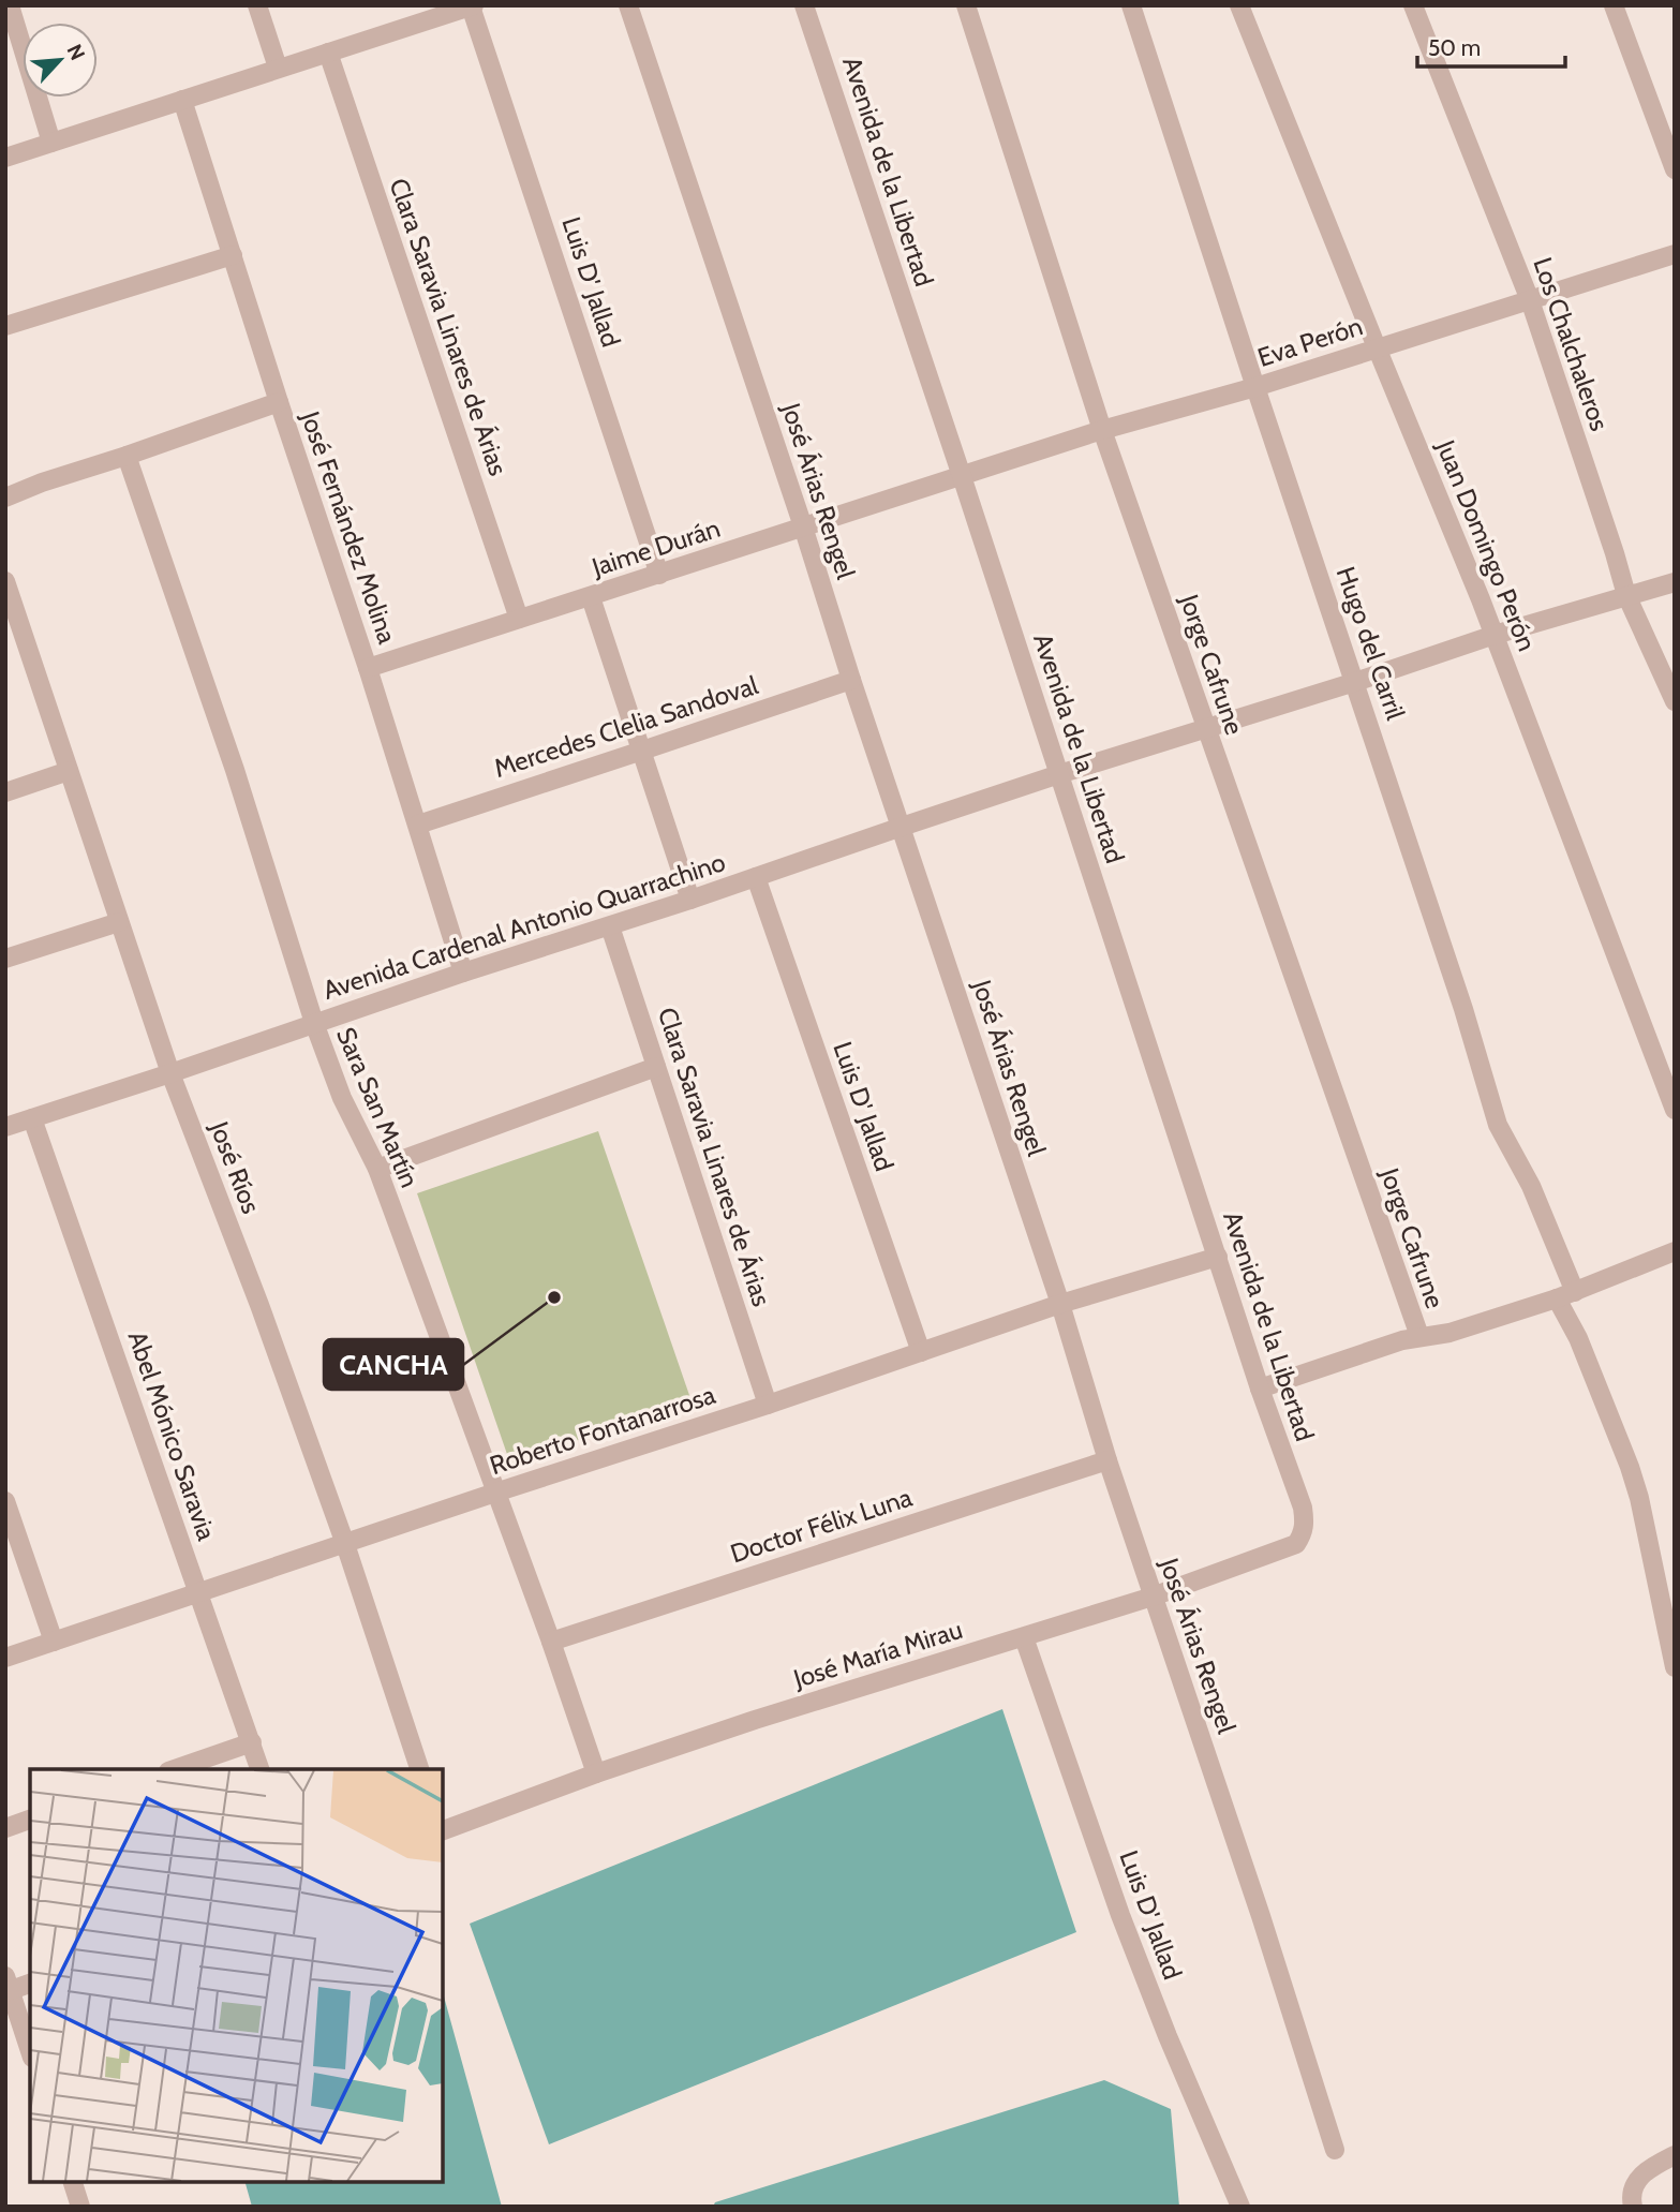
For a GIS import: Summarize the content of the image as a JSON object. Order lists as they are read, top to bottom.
{
  "streets": {
    "street": [
      "Avenida de la Libertad",
      "Luis D' Jallad",
      "Clara Saravia Linares de Árias",
      "Eva Perón",
      "Los Chalchaleros",
      "José Árias Rengel",
      "José Fernández Molina",
      "Juan Domingo Perón",
      "Jaime Durán",
      "Hugo del Carril",
      "Jorge Cafrune",
      "Mercedes Clelia Sandoval",
      "Avenida Cardenal Antonio Quarrachino",
      "Sara San Martín",
      "José Ríos",
      "Roberto Fontanarrosa",
      "Abel Mónico Saravia",
      "Doctor Félix Luna",
      "José María Mirau"
    ]
  },
  "crossings": [
    ["Avenida de la Libertad", "Eva Perón"],
    ["Avenida de la Libertad", "Jaime Durán"],
    ["Avenida de la Libertad", "Avenida Cardenal Antonio Quarrachino"],
    ["Avenida de la Libertad", "Roberto Fontanarrosa"],
    ["Avenida de la Libertad", "José María Mirau"],
    ["Luis D' Jallad", "Jaime Durán"],
    ["Luis D' Jallad", "Avenida Cardenal Antonio Quarrachino"],
    ["Luis D' Jallad", "Roberto Fontanarrosa"],
    ["Luis D' Jallad", "José María Mirau"],
    ["Clara Saravia Linares de Árias", "Jaime Durán"],
    ["Clara Saravia Linares de Árias", "Avenida Cardenal Antonio Quarrachino"],
    ["Clara Saravia Linares de Árias", "Roberto Fontanarrosa"],
    ["Eva Perón", "Los Chalchaleros"],
    ["Eva Perón", "Juan Domingo Perón"],
    ["Eva Perón", "Jaime Durán"],
    ["Eva Perón", "Hugo del Carril"],
    ["Eva Perón", "Jorge Cafrune"],
    ["Los Chalchaleros", "Avenida Cardenal Antonio Quarrachino"],
    ["José Árias Rengel", "Jaime Durán"],
    ["José Árias Rengel", "Mercedes Clelia Sandoval"],
    ["José Árias Rengel", "Avenida Cardenal Antonio Quarrachino"],
    ["José Árias Rengel", "Roberto Fontanarrosa"],
    ["José Árias Rengel", "Doctor Félix Luna"],
    ["José Árias Rengel", "José María Mirau"],
    ["José Fernández Molina", "Jaime Durán"],
    ["José Fernández Molina", "Mercedes Clelia Sandoval"],
    ["José Fernández Molina", "Avenida Cardenal Antonio Quarrachino"],
    ["Juan Domingo Perón", "Avenida Cardenal Antonio Quarrachino"],
    ["Hugo del Carril", "Avenida Cardenal Antonio Quarrachino"],
    ["Jorge Cafrune", "Avenida Cardenal Antonio Quarrachino"],
    ["Avenida Cardenal Antonio Quarrachino", "Sara San Martín"],
    ["Avenida Cardenal Antonio Quarrachino", "José Ríos"],
    ["Avenida Cardenal Antonio Quarrachino", "Abel Mónico Saravia"],
    ["Sara San Martín", "Roberto Fontanarrosa"],
    ["Sara San Martín", "Doctor Félix Luna"],
    ["Sara San Martín", "José María Mirau"],
    ["José Ríos", "Roberto Fontanarrosa"],
    ["Roberto Fontanarrosa", "Abel Mónico Saravia"]
  ],
  "places": ["CANCHA"],
  "scale_bar": "50 m",
  "north": "top right"
}
